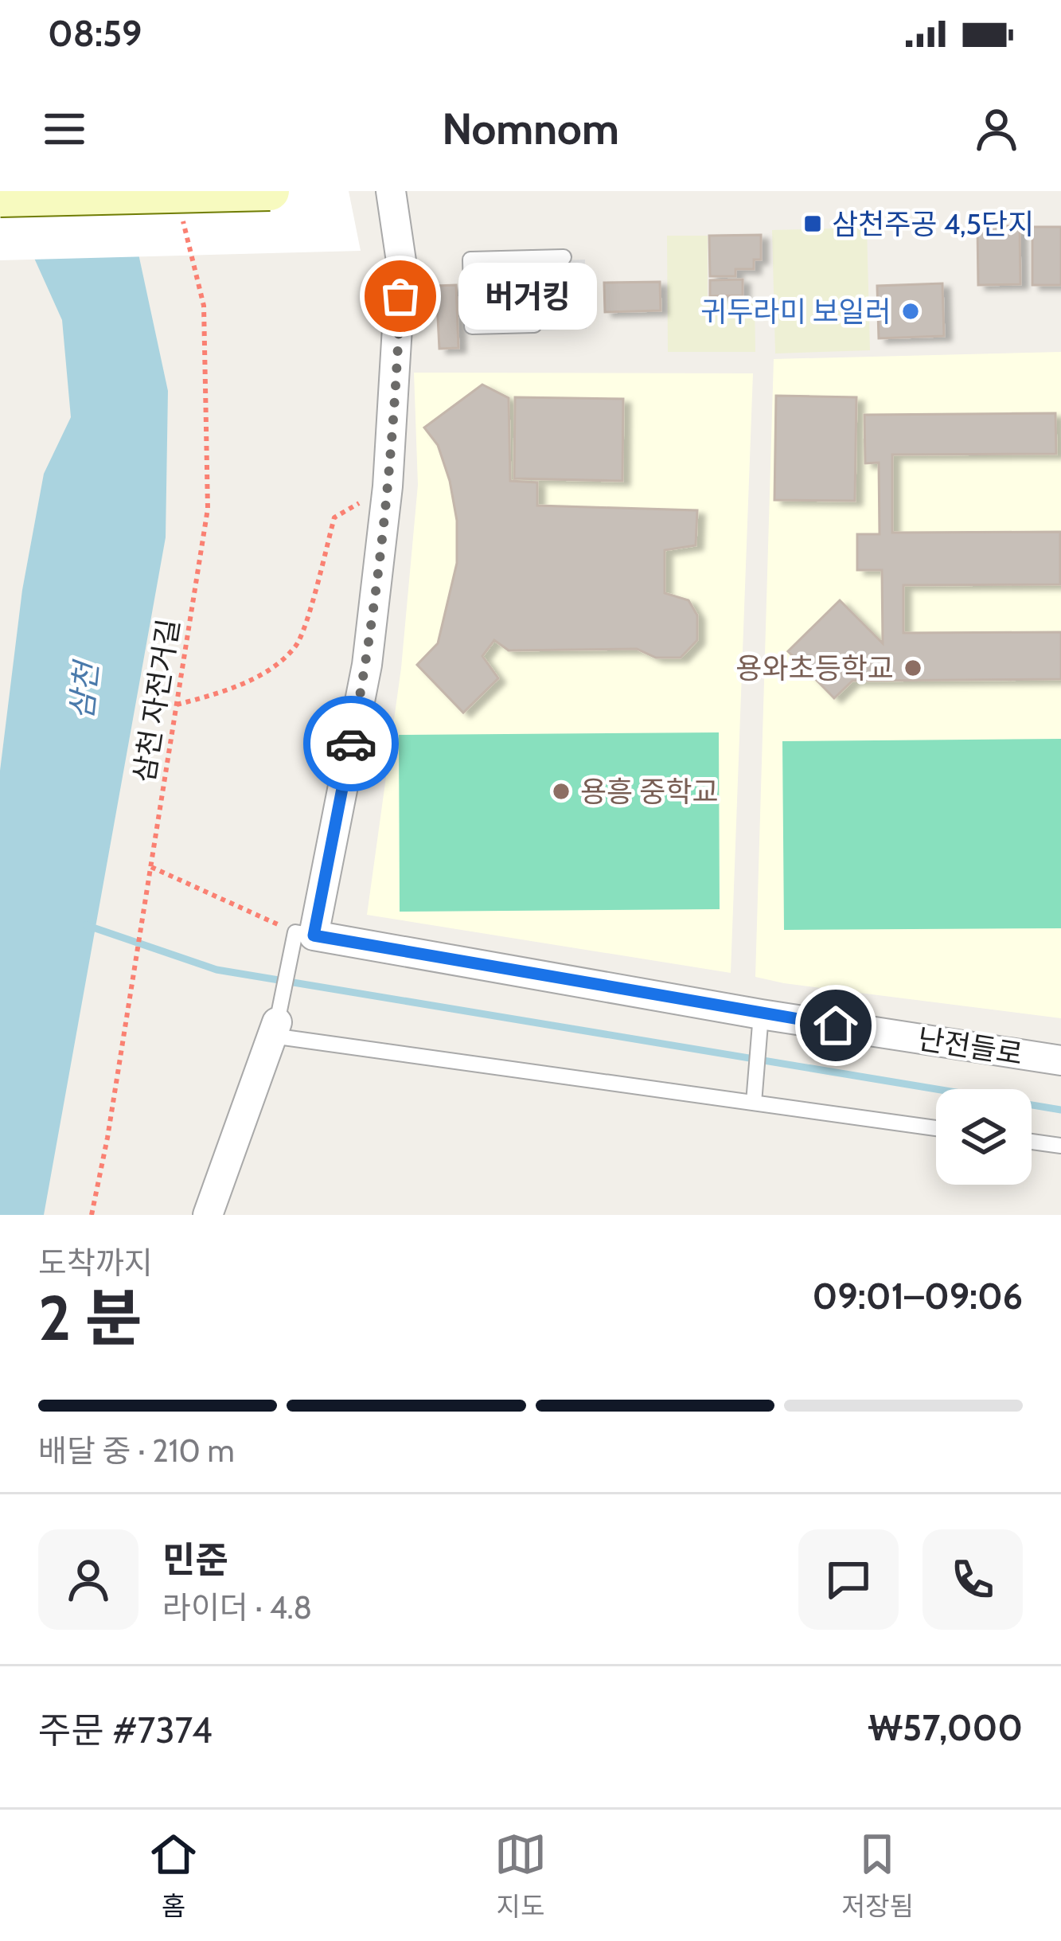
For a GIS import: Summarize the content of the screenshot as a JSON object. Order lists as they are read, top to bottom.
{
  "streets": {
    "street": ["난전들로"],
    "path": ["삼천 자전거길"]
  },
  "water": ["삼천"],
  "places": {
    "transit": ["삼천주공 4,5단지"],
    "other": [
      "버거킹",
      "귀두라미 보일러",
      "용와초등학교",
      "용흥 중학교"
    ]
  },
  "page": {
    "status": "08:59",
    "header": "Nomnom",
    "bubble": "버거킹",
    "heading": ["2 분", "도착까지", "09:01–09:06"],
    "panel": [
      "민준",
      "라이더 · 4.8",
      "주문 #7374",
      "₩57,000"
    ],
    "bar": "배달 중 · 210 m",
    "tabs": ["홈", "지도", "저장됨"]
  }
}
